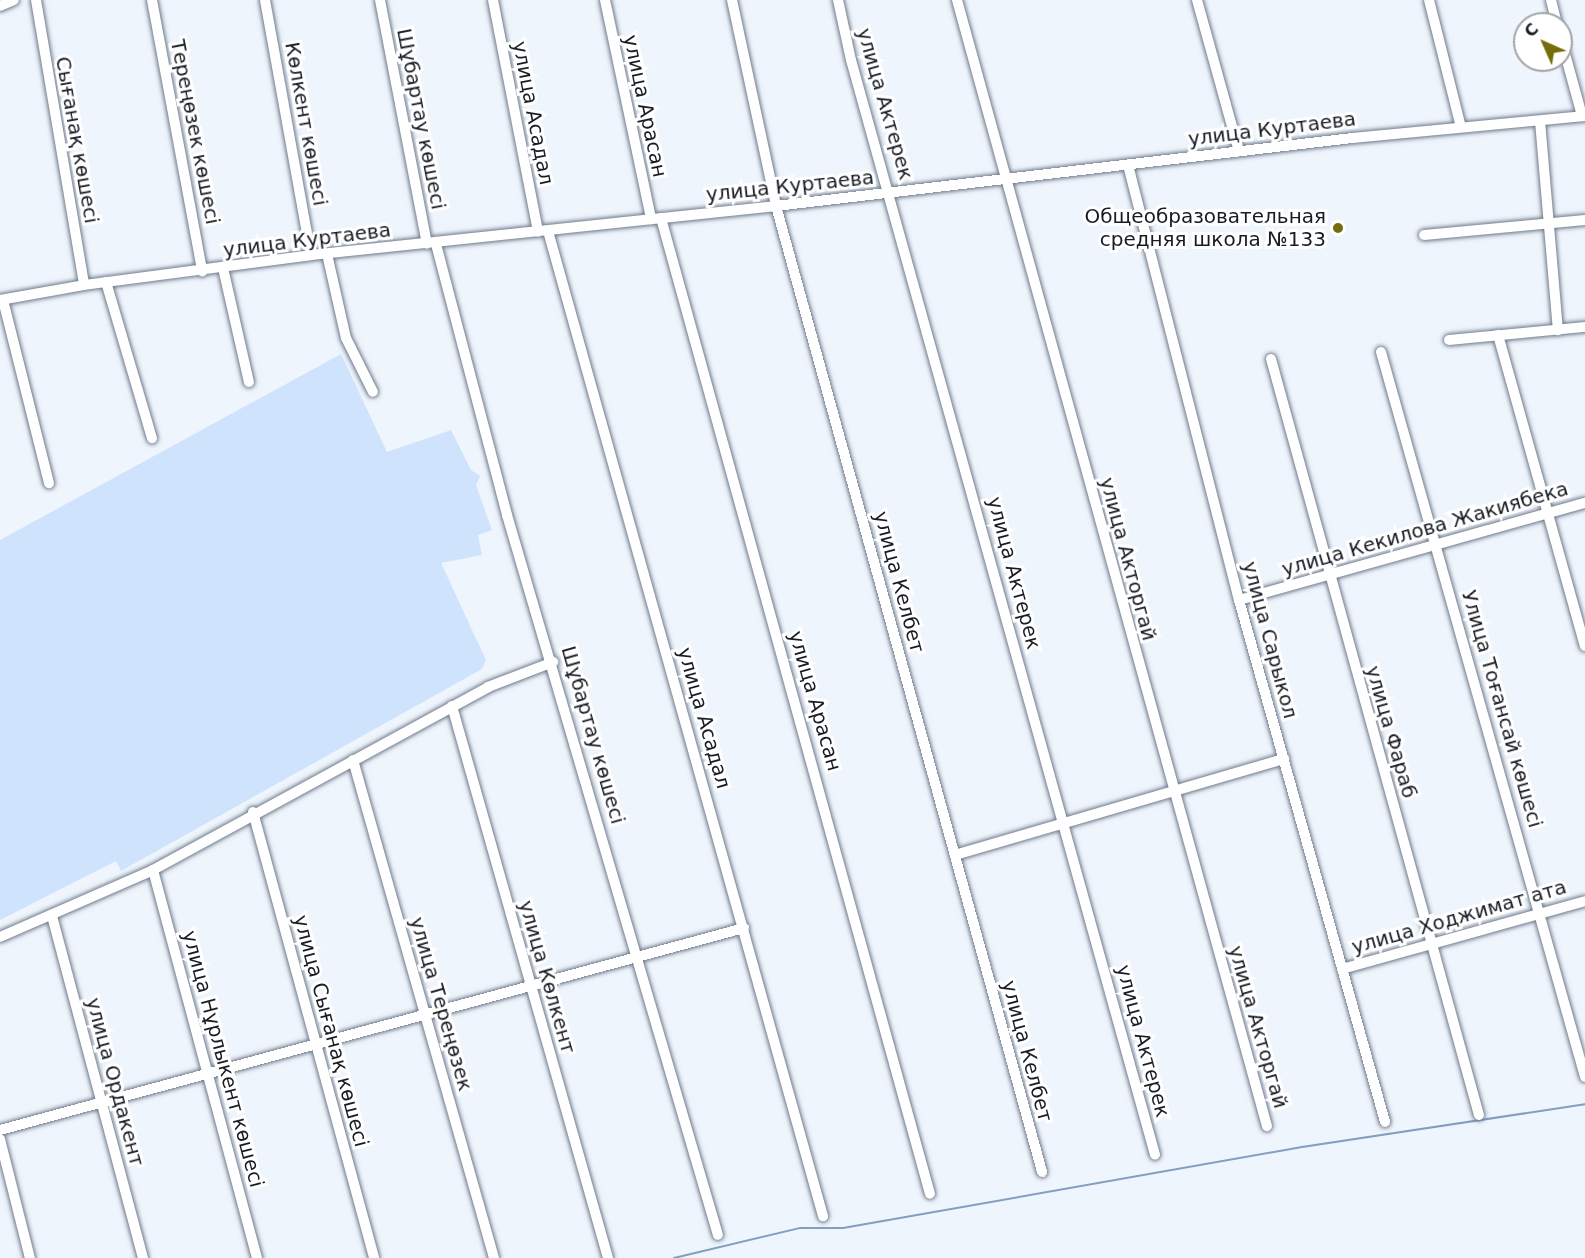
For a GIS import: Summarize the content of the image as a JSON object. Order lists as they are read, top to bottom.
{
  "streets": {
    "street": [
      "улица Актерек",
      "улица Арасан",
      "улица Асадал",
      "Шұбартау көшесі",
      "Көлкент көшесі",
      "улица Куртаева",
      "Тереңөзек көшесі",
      "Сығанақ көшесі",
      "улица Кекилова Жакиябека",
      "улица Акторгай",
      "улица Келбет",
      "улица Сарыкол",
      "Улица Тоғансай көшесі",
      "улица Фараб",
      "улица Ходжимат ата",
      "улица Көлкент",
      "улица Тереңөзек",
      "улица Сығанақ көшесі",
      "улица Нұрлыкент көшесі",
      "улица Ордакент"
    ]
  },
  "crossings": [
    ["улица Актерек", "улица Куртаева"],
    ["улица Арасан", "улица Куртаева"],
    ["улица Асадал", "улица Куртаева"],
    ["Шұбартау көшесі", "улица Куртаева"],
    ["Көлкент көшесі", "улица Куртаева"],
    ["улица Куртаева", "Тереңөзек көшесі"],
    ["улица Куртаева", "Сығанақ көшесі"],
    ["улица Куртаева", "улица Акторгай"],
    ["улица Куртаева", "улица Келбет"],
    ["улица Куртаева", "улица Сарыкол"],
    ["улица Кекилова Жакиябека", "улица Сарыкол"],
    ["улица Кекилова Жакиябека", "Улица Тоғансай көшесі"],
    ["улица Кекилова Жакиябека", "улица Фараб"],
    ["улица Сарыкол", "улица Ходжимат ата"],
    ["Улица Тоғансай көшесі", "улица Ходжимат ата"],
    ["улица Фараб", "улица Ходжимат ата"]
  ],
  "places": ["Общеобразовательная средняя школа №133"],
  "north": "top left"
}
